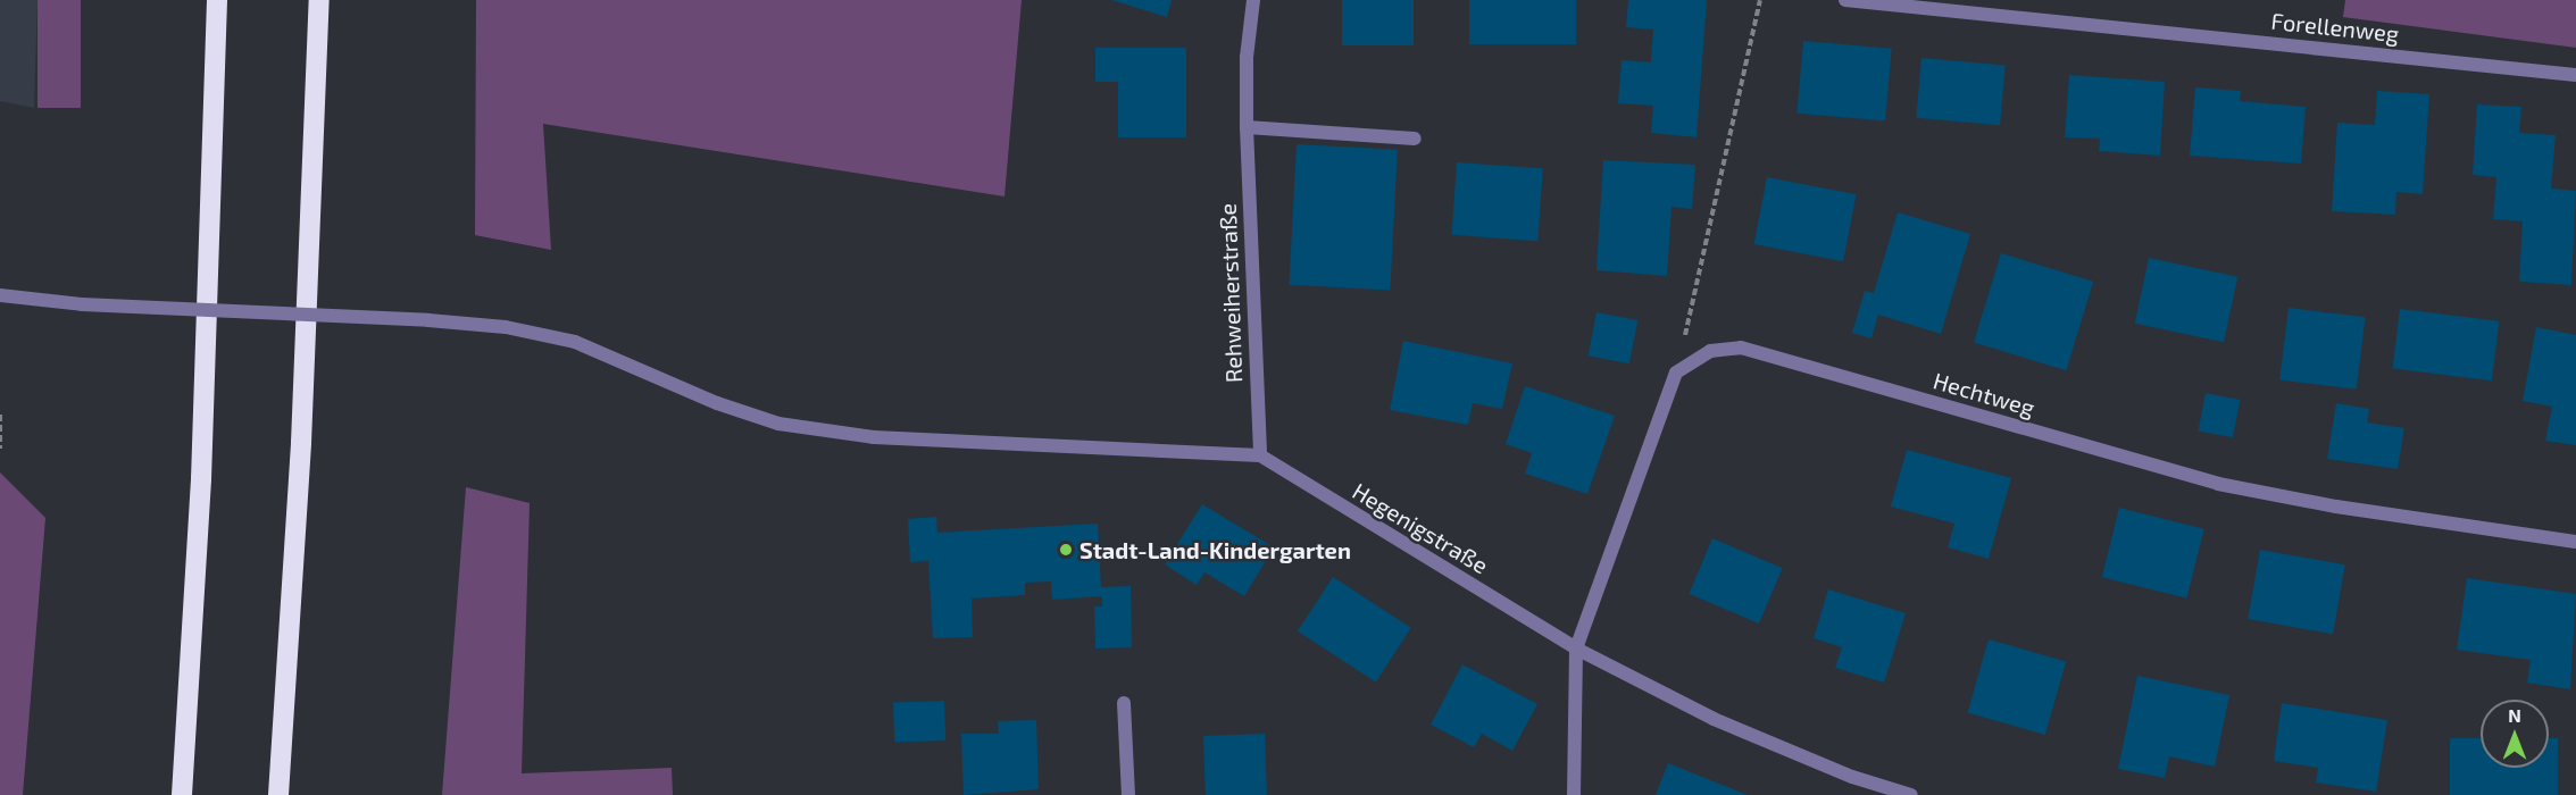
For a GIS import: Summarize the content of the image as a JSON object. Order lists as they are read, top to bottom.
{
  "streets": {
    "street": [
      "Forellenweg",
      "Rehweiherstraße",
      "Hechtweg",
      "Hegenigstraße"
    ]
  },
  "crossings": [
    ["Rehweiherstraße", "Hegenigstraße"]
  ],
  "places": ["Stadt-Land-Kindergarten"],
  "north": "top"
}
